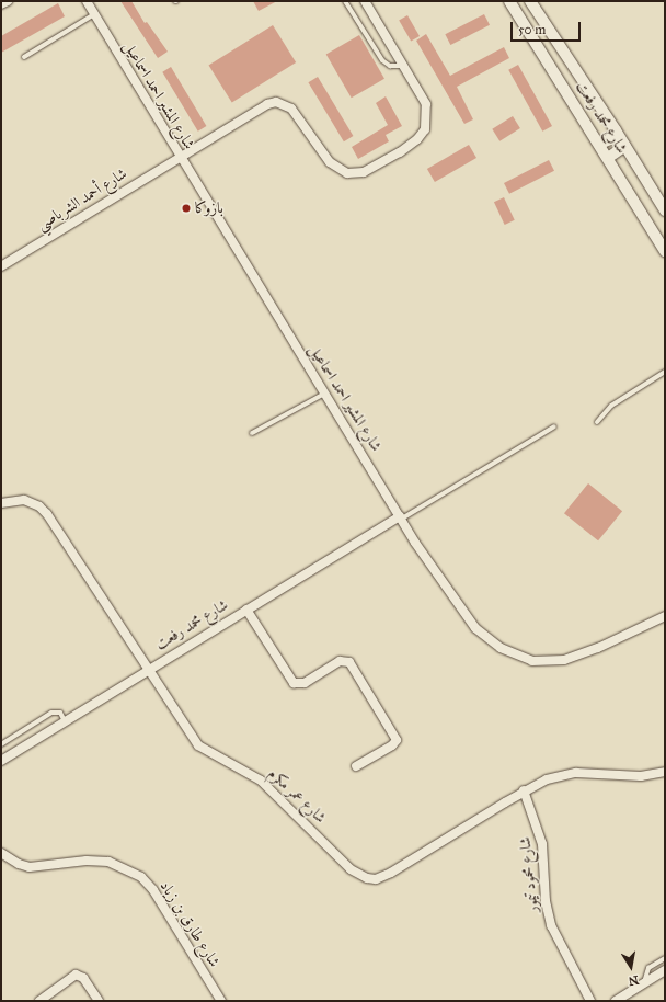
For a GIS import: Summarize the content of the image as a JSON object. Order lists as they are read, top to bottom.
{
  "streets": {
    "street": [
      "شارع المشير احمد اسماعيل",
      "شارع محمد رفعت",
      "شارع أحمد الشرباصي",
      "شارع عمر مكرم",
      "شارع محمود تيمور",
      "شارع طارق بن زياد"
    ]
  },
  "crossings": [
    ["شارع المشير احمد اسماعيل", "شارع محمد رفعت"],
    ["شارع المشير احمد اسماعيل", "شارع أحمد الشرباصي"],
    ["شارع محمد رفعت", "شارع عمر مكرم"],
    ["شارع عمر مكرم", "شارع محمود تيمور"]
  ],
  "places": ["بازوكا"],
  "scale_bar": "50 m",
  "north": "bottom"
}
